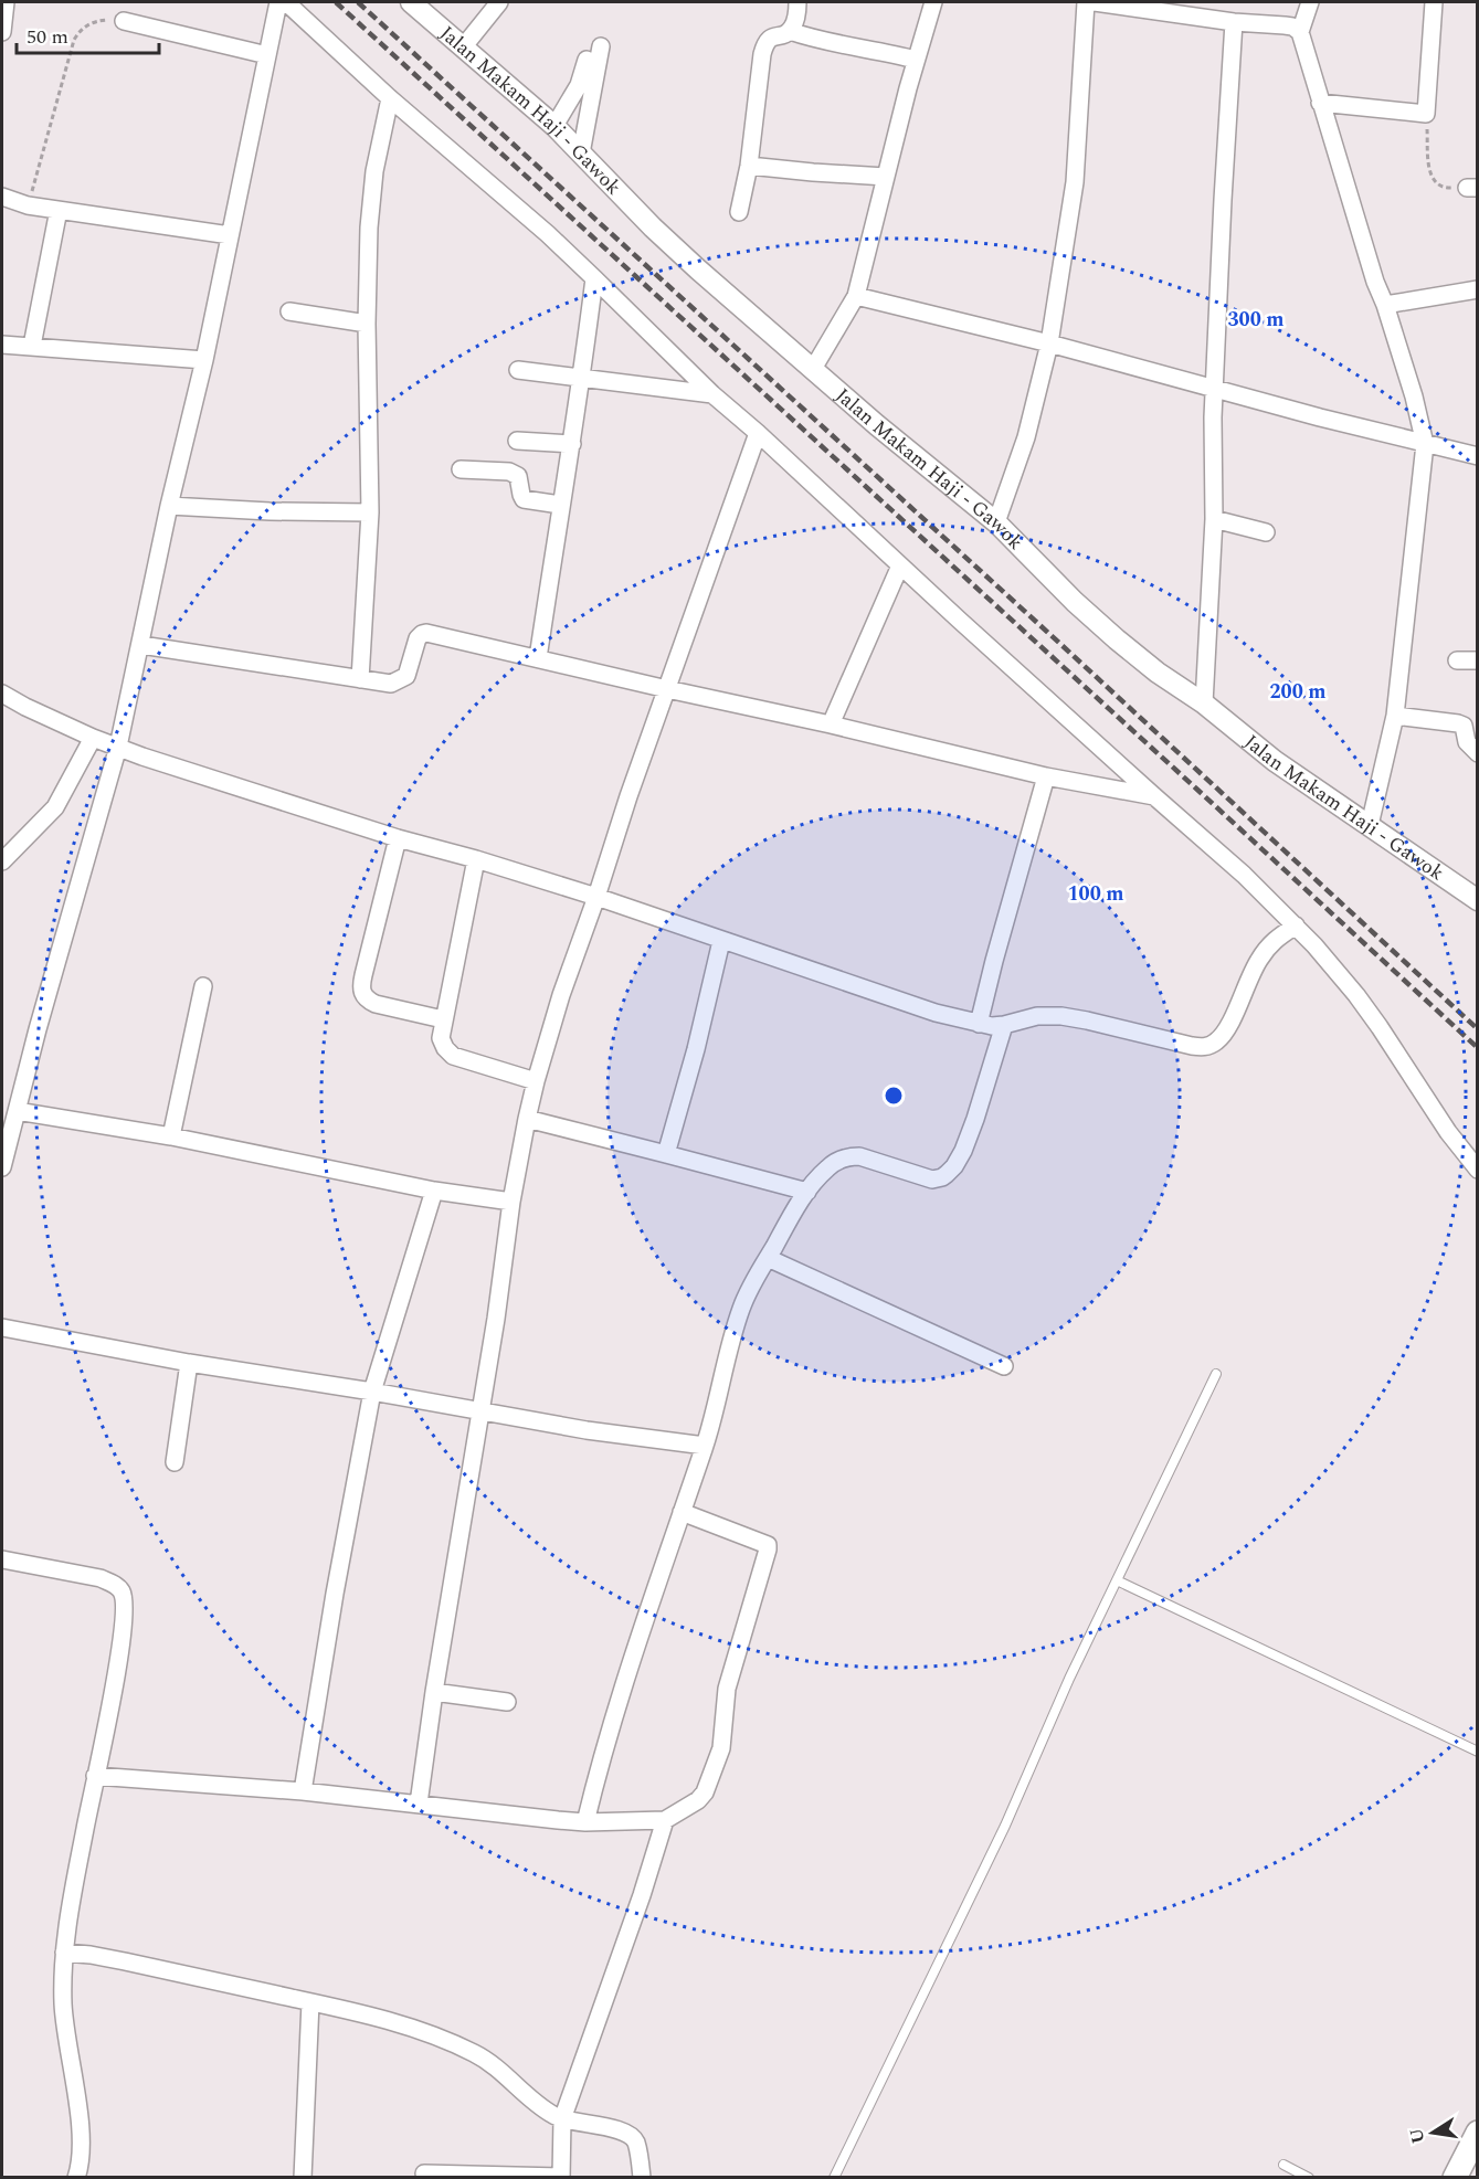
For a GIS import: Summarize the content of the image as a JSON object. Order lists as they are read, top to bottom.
{
  "streets": {
    "street": ["Jalan Makam Haji - Gawok"]
  },
  "scale_bar": "50 m",
  "north": "left",
  "rings": ["300 m", "200 m", "100 m"]
}
